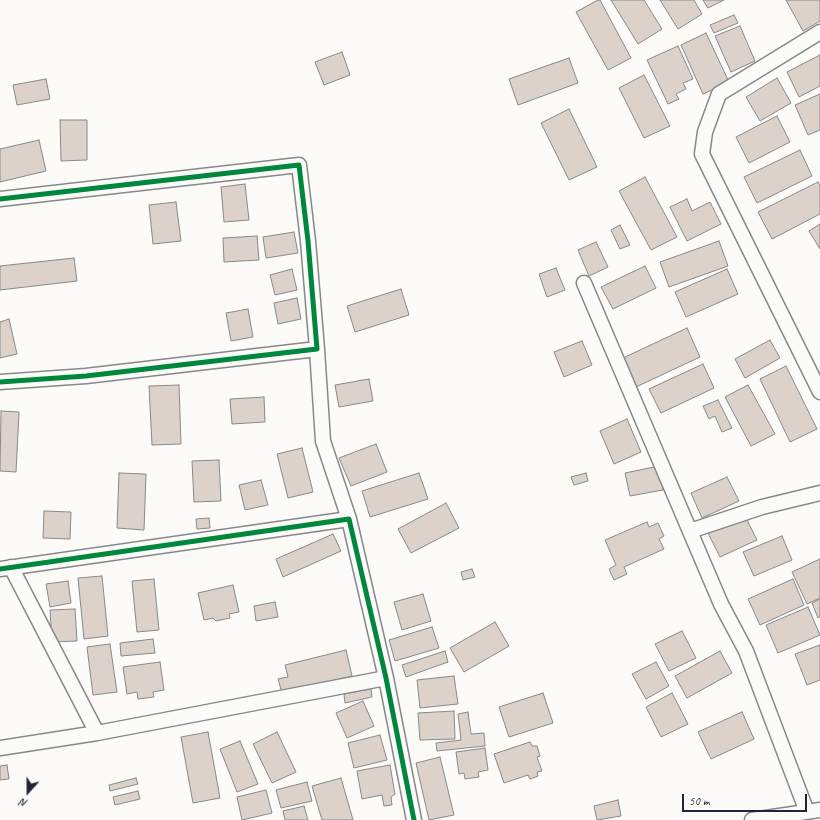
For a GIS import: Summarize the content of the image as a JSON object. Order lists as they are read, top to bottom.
{
  "scale_bar": "50 m",
  "north": "bottom"
}
